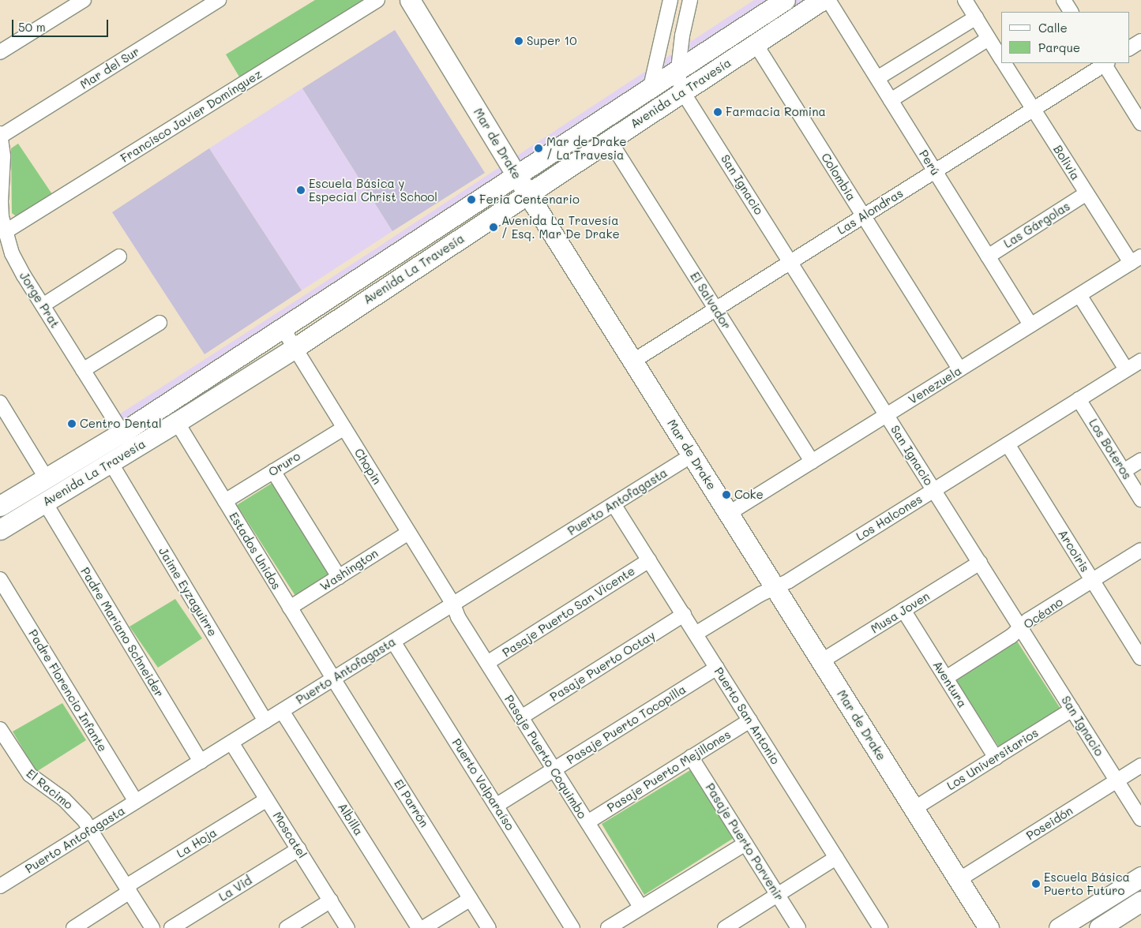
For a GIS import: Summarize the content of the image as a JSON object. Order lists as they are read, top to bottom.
{
  "streets": {
    "street": [
      "Mar del Sur",
      "Avenida La Travesía",
      "Francisco Javier Domínguez",
      "Mar de Drake",
      "Perú",
      "Bolivia",
      "Colombia",
      "San Ignacio",
      "Las Alondras",
      "Las Gárgolas",
      "Jorge Prat",
      "El Salvador",
      "Venezuela",
      "Los Boteros",
      "Oruro",
      "Chopin",
      "Puerto Antofagasta",
      "Los Halcones",
      "Estados Unidos",
      "Arcoiris",
      "Washington",
      "Jaime Eyzaguirre",
      "Pasaje Puerto San Vicente",
      "Musa Joven",
      "Océano",
      "Padre Mariano Schneider",
      "Pasaje Puerto Octay",
      "Aventura",
      "Padre Florencio Infante",
      "Puerto San Antonio",
      "Pasaje Puerto Tocopilla",
      "Pasaje Puerto Coquimbo",
      "Los Universitarios",
      "Pasaje Puerto Mejillones",
      "Puerto Valparaíso",
      "El Racimo",
      "El Parrón",
      "Albilla",
      "Poseidón",
      "Moscatel",
      "Pasaje Puerto Porvenir",
      "La Hoja",
      "La Vid"
    ]
  },
  "crossings": [
    ["Mar del Sur", "Jorge Prat"],
    ["Avenida La Travesía", "Mar de Drake"],
    ["Avenida La Travesía", "Colombia"],
    ["Avenida La Travesía", "San Ignacio"],
    ["Avenida La Travesía", "Jorge Prat"],
    ["Avenida La Travesía", "El Salvador"],
    ["Avenida La Travesía", "Chopin"],
    ["Avenida La Travesía", "Estados Unidos"],
    ["Avenida La Travesía", "Jaime Eyzaguirre"],
    ["Avenida La Travesía", "Padre Mariano Schneider"],
    ["Francisco Javier Domínguez", "Jorge Prat"],
    ["Mar de Drake", "Las Alondras"],
    ["Mar de Drake", "Venezuela"],
    ["Mar de Drake", "Puerto Antofagasta"],
    ["Mar de Drake", "Los Halcones"],
    ["Mar de Drake", "Musa Joven"],
    ["Mar de Drake", "Los Universitarios"],
    ["Mar de Drake", "Poseidón"],
    ["Perú", "Las Alondras"],
    ["Perú", "Las Gárgolas"],
    ["Perú", "Venezuela"],
    ["Bolivia", "Las Alondras"],
    ["Bolivia", "Las Gárgolas"],
    ["Bolivia", "Venezuela"],
    ["Colombia", "Las Alondras"],
    ["Colombia", "Venezuela"],
    ["San Ignacio", "Las Alondras"],
    ["San Ignacio", "Venezuela"],
    ["San Ignacio", "Los Halcones"],
    ["San Ignacio", "Musa Joven"],
    ["San Ignacio", "Océano"],
    ["San Ignacio", "Los Universitarios"],
    ["San Ignacio", "Poseidón"],
    ["Las Alondras", "El Salvador"],
    ["El Salvador", "Venezuela"],
    ["Los Boteros", "Los Halcones"],
    ["Oruro", "Chopin"],
    ["Oruro", "Estados Unidos"],
    ["Chopin", "Puerto Antofagasta"],
    ["Chopin", "Washington"],
    ["Chopin", "Pasaje Puerto Coquimbo"],
    ["Puerto Antofagasta", "Estados Unidos"],
    ["Puerto Antofagasta", "Jaime Eyzaguirre"],
    ["Puerto Antofagasta", "Padre Mariano Schneider"],
    ["Puerto Antofagasta", "Padre Florencio Infante"],
    ["Puerto Antofagasta", "Puerto San Antonio"],
    ["Puerto Antofagasta", "Pasaje Puerto Coquimbo"],
    ["Puerto Antofagasta", "Puerto Valparaíso"],
    ["Puerto Antofagasta", "El Racimo"],
    ["Puerto Antofagasta", "El Parrón"],
    ["Puerto Antofagasta", "Albilla"],
    ["Puerto Antofagasta", "Moscatel"],
    ["Los Halcones", "Arcoiris"],
    ["Los Halcones", "Puerto San Antonio"],
    ["Estados Unidos", "Washington"],
    ["Estados Unidos", "El Parrón"],
    ["Arcoiris", "Océano"],
    ["Pasaje Puerto San Vicente", "Puerto San Antonio"],
    ["Pasaje Puerto San Vicente", "Pasaje Puerto Coquimbo"],
    ["Musa Joven", "Aventura"],
    ["Océano", "Aventura"],
    ["Pasaje Puerto Octay", "Puerto San Antonio"],
    ["Pasaje Puerto Octay", "Pasaje Puerto Coquimbo"],
    ["Aventura", "Los Universitarios"],
    ["Puerto San Antonio", "Pasaje Puerto Tocopilla"],
    ["Puerto San Antonio", "Pasaje Puerto Mejillones"],
    ["Pasaje Puerto Tocopilla", "Pasaje Puerto Coquimbo"],
    ["Pasaje Puerto Tocopilla", "Puerto Valparaíso"],
    ["Pasaje Puerto Coquimbo", "Pasaje Puerto Mejillones"],
    ["Pasaje Puerto Mejillones", "Pasaje Puerto Porvenir"],
    ["El Racimo", "La Hoja"],
    ["Moscatel", "La Hoja"],
    ["Moscatel", "La Vid"]
  ],
  "places": [
    "Super 10",
    "Farmacia Romina",
    "Mar de Drake / La Travesia",
    "Escuela Básica y Especial Christ School",
    "Feria Centenario",
    "Avenida La Travesía / Esq. Mar De Drake",
    "Centro Dental",
    "Coke",
    "Escuela Básica Puerto Futuro"
  ],
  "legend": ["Calle", "Parque"],
  "scale_bar": "50 m"
}
